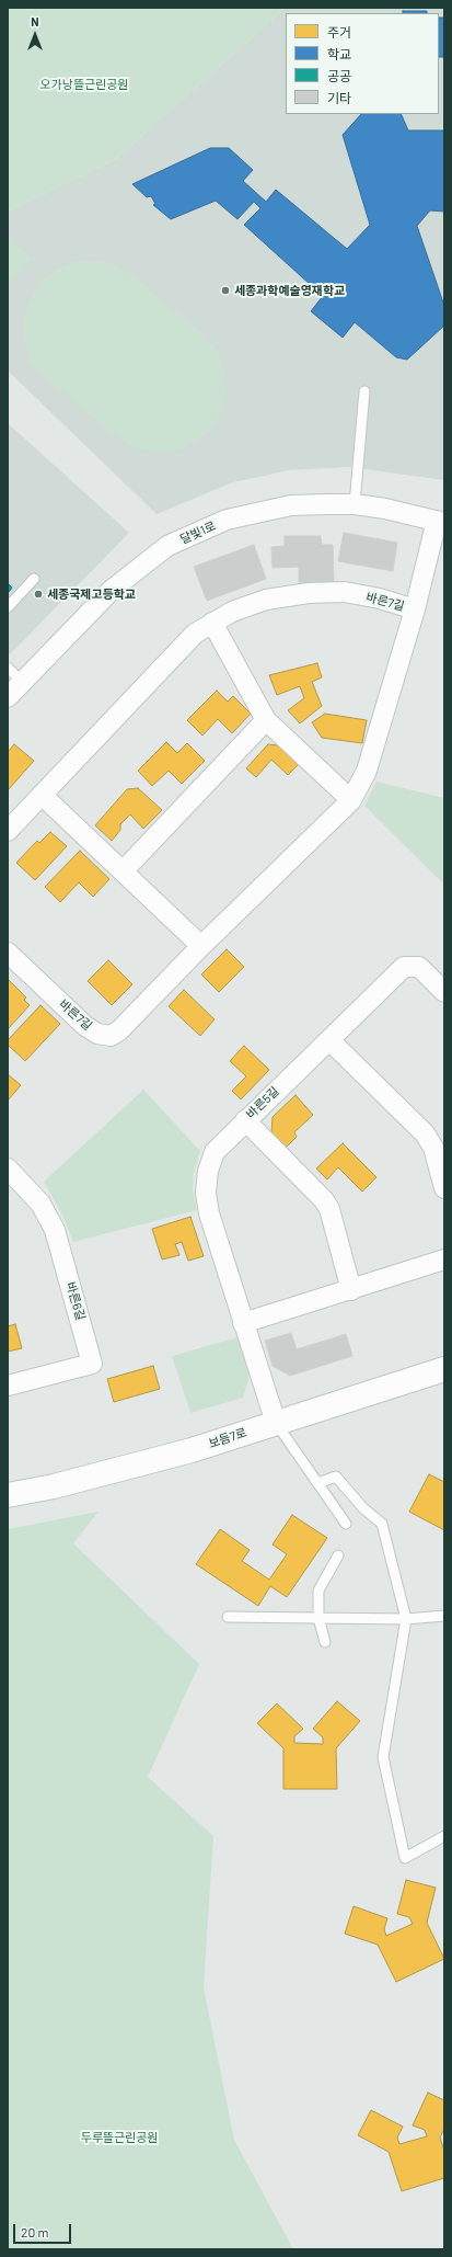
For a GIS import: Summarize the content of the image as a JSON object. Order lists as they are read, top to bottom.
{
  "streets": {
    "street": [
      "달빛1로",
      "바른7길",
      "바른5길",
      "바른6길",
      "보듬7로"
    ]
  },
  "crossings": [
    ["바른5길", "보듬7로"]
  ],
  "parks": ["오가낭뜰근린공원", "두루뜰근린공원"],
  "places": ["세종과학예술영재학교", "세종국제고등학교"],
  "legend": [
    "주거",
    "학교",
    "공공",
    "기타"
  ],
  "scale_bar": "20 m",
  "north": "top"
}
